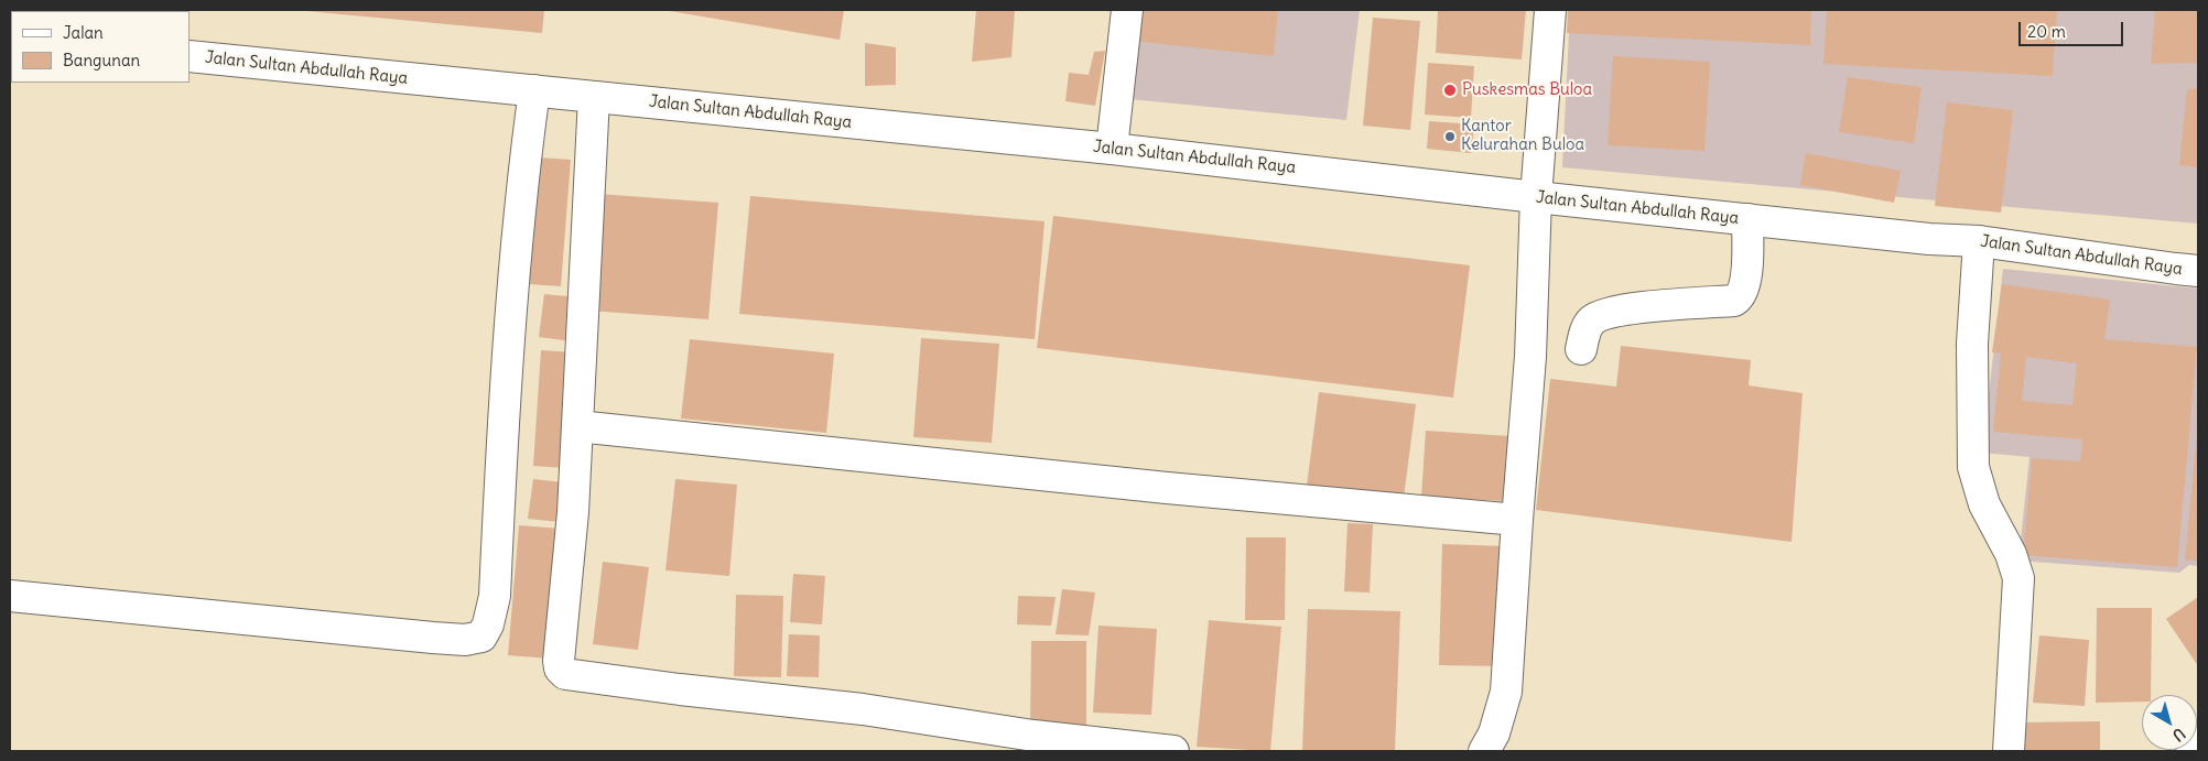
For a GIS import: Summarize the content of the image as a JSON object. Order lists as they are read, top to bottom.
{
  "streets": {
    "street": ["Jalan Sultan Abdullah Raya"]
  },
  "places": ["Puskesmas Buloa", "Kantor Kelurahan Buloa"],
  "legend": ["Jalan", "Bangunan"],
  "scale_bar": "20 m",
  "north": "bottom right"
}
